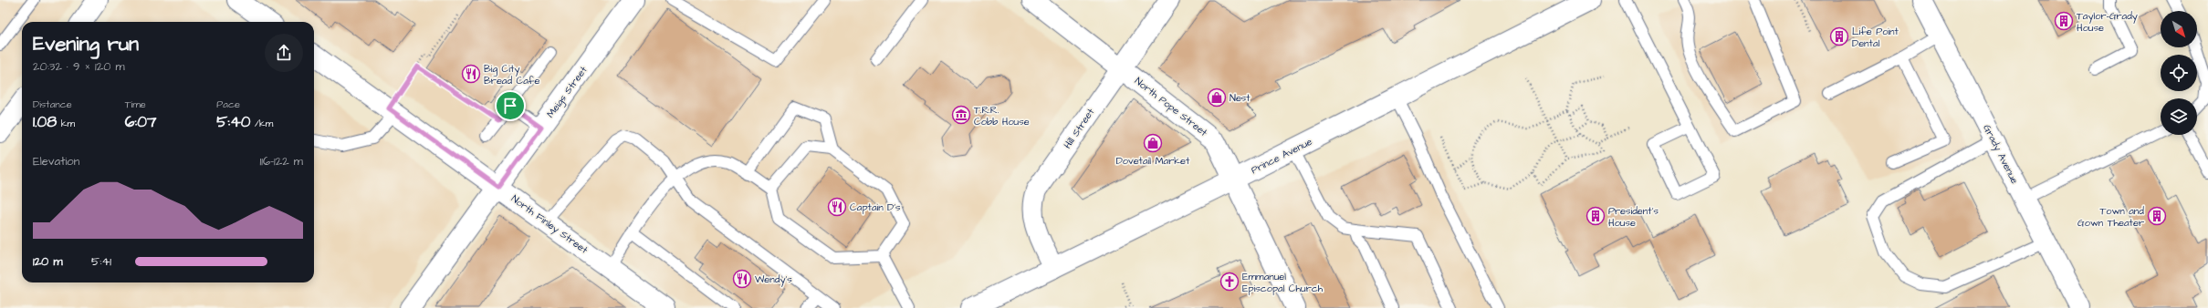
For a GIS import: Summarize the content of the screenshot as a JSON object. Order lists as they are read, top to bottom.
{
  "streets": {
    "street": [
      "Meigs Street",
      "North Pope Street",
      "Hill Street",
      "Grady Avenue",
      "Prince Avenue",
      "North Finley Street"
    ]
  },
  "crossings": [
    ["Meigs Street", "North Finley Street"],
    ["North Pope Street", "Hill Street"],
    ["North Pope Street", "Prince Avenue"],
    ["Hill Street", "Prince Avenue"]
  ],
  "places": {
    "building": [
      "Taylor-Grady House",
      "Life Point Dental",
      "President's House",
      "Town and Gown Theater"
    ],
    "restaurant": ["Big City Bread Cafe", "Captain D's", "Wendy's"],
    "shop": ["Nest", "Dovetail Market"],
    "museum": ["T.R.R. Cobb House"],
    "church": ["Emmanuel Episcopal Church"]
  },
  "north": "bottom right",
  "page": {
    "heading": ["Evening run", "20:32 · 9 × 120 m"],
    "stats": [
      ["Distance", "1.08 km"],
      ["Time", "6:07"],
      ["Pace", "5:40 /km"]
    ],
    "chart": ["Elevation", "116–122 m"],
    "list": [
      {
        "name": "120 m",
        "note": "5:41"
      }
    ]
  }
}
